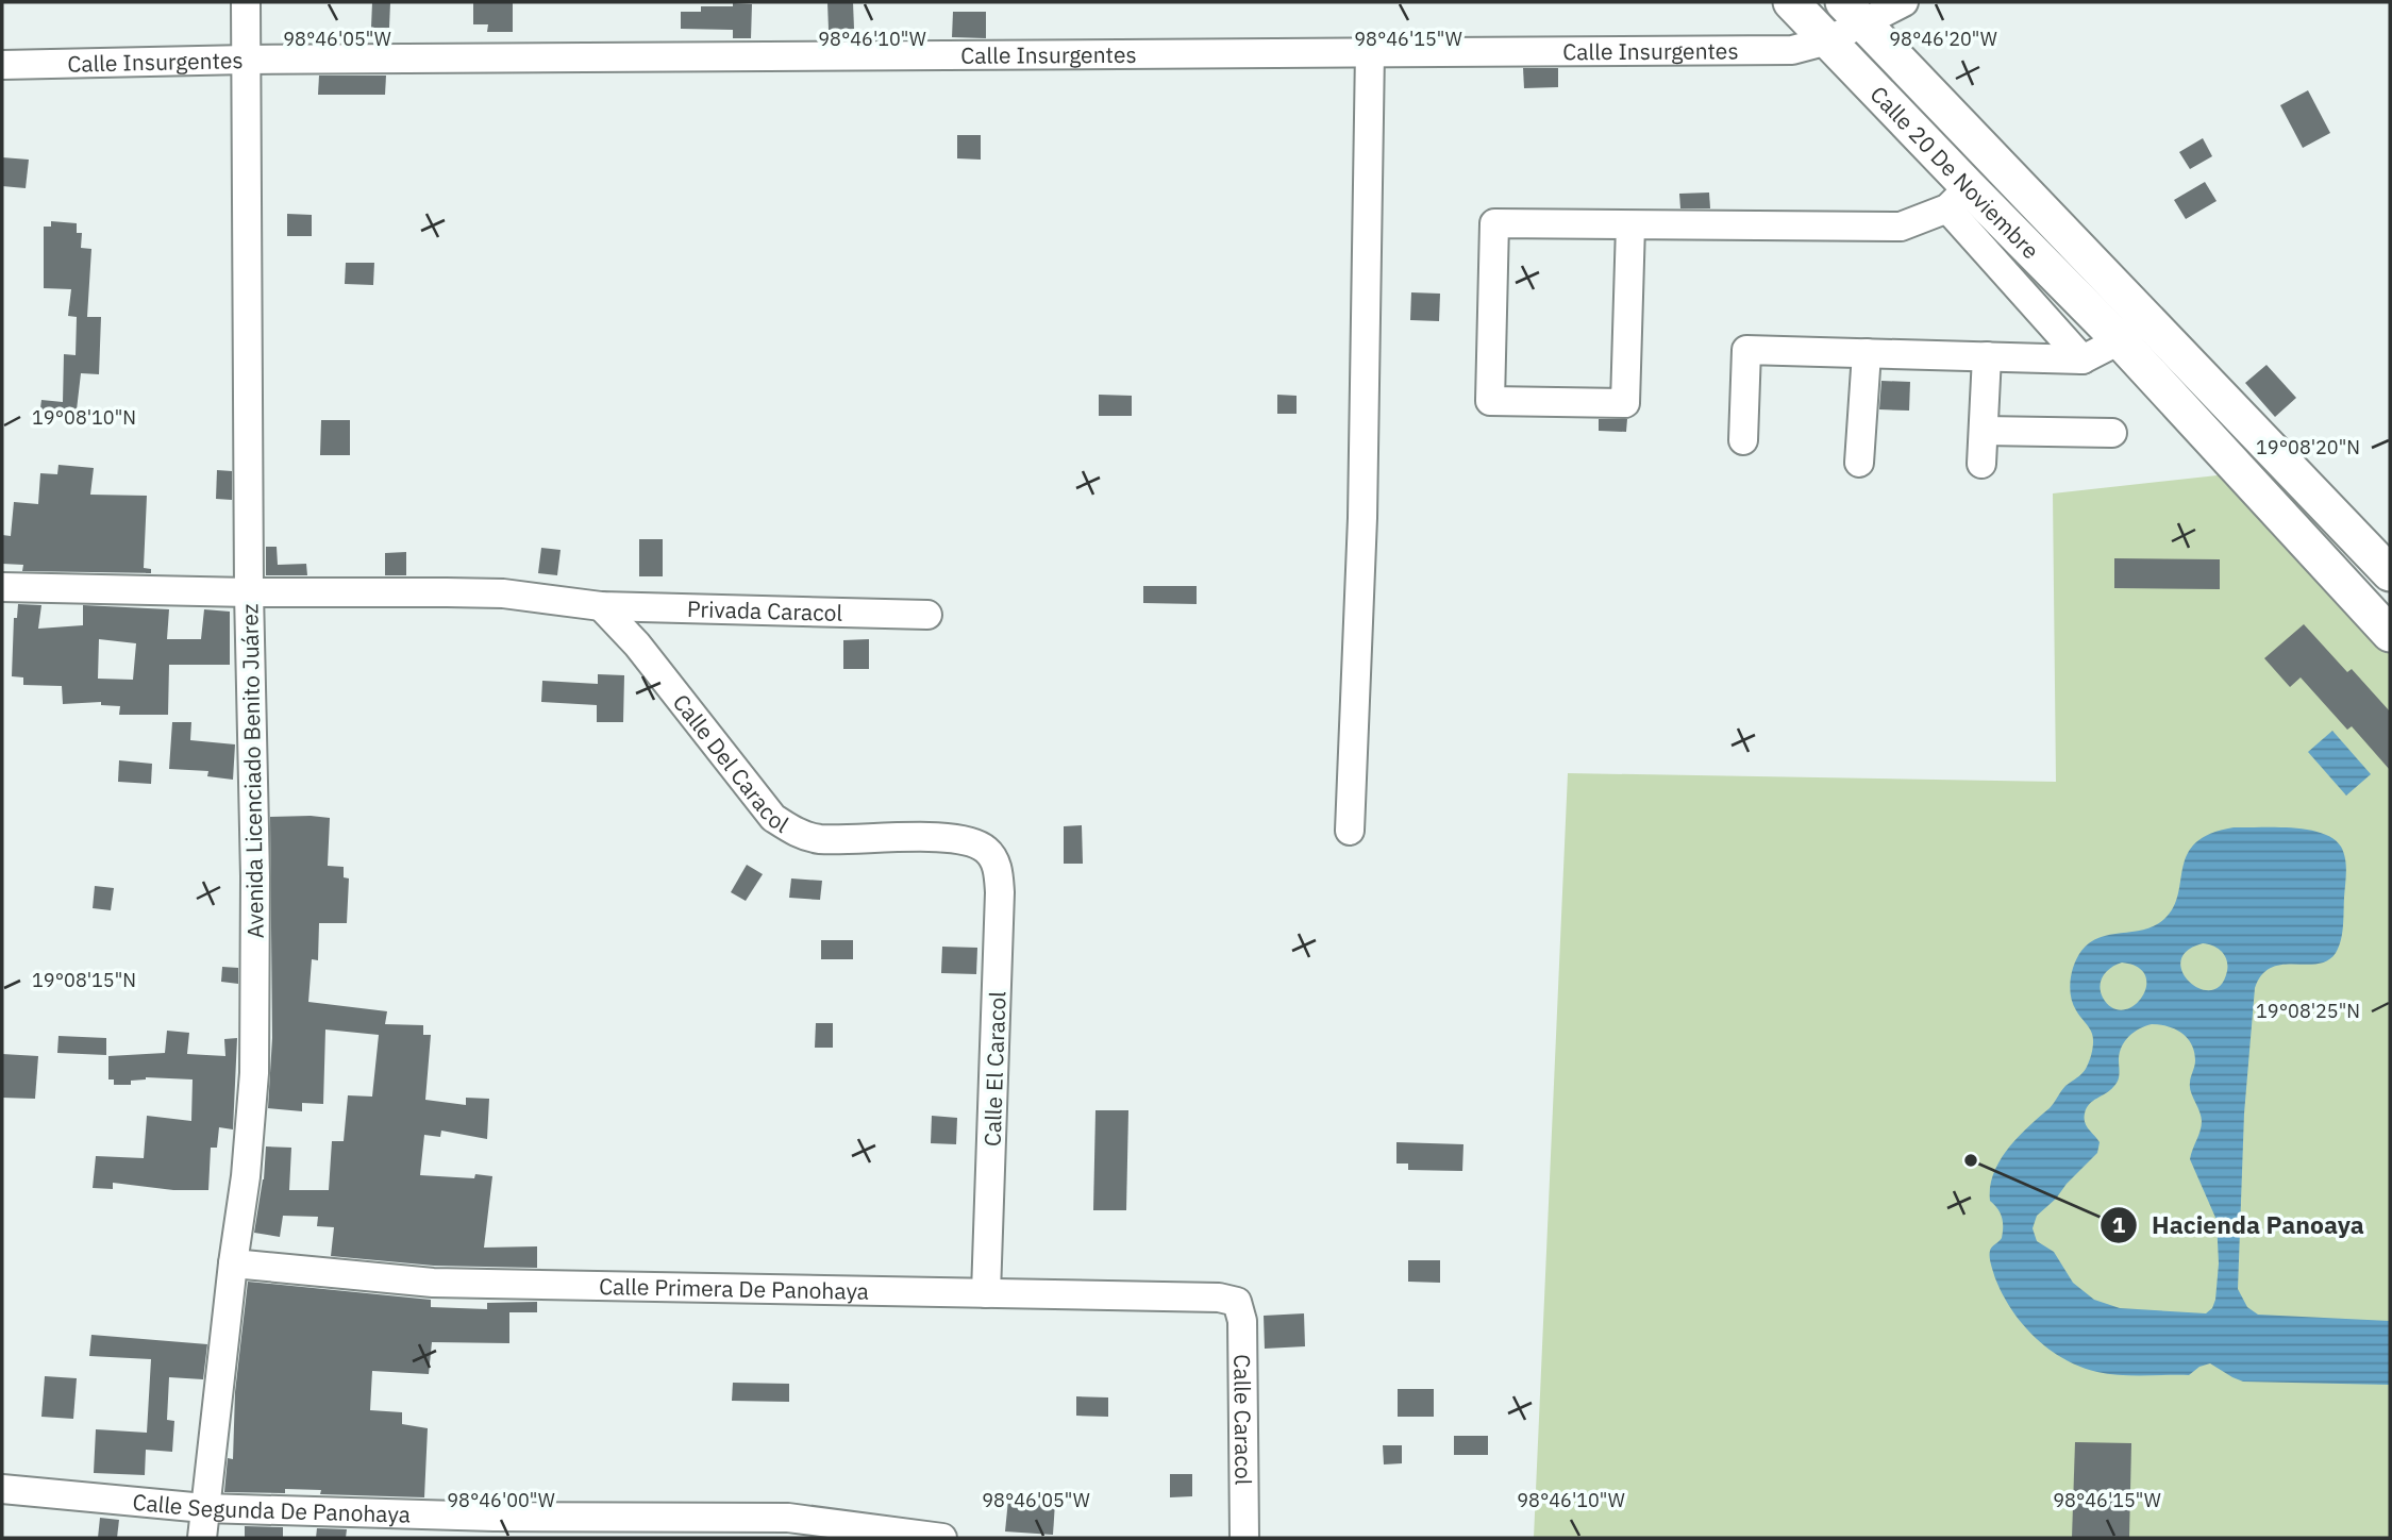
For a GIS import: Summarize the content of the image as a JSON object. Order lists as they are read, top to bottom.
{
  "streets": {
    "main road": ["Calle 20 De Noviembre"],
    "street": [
      "Calle Insurgentes",
      "Privada Caracol",
      "Calle Del Caracol",
      "Avenida Licenciado Benito Juárez",
      "Calle El Caracol",
      "Calle Primera De Panohaya",
      "Calle Caracol",
      "Calle Segunda De Panohaya"
    ]
  },
  "crossings": [
    ["Calle Insurgentes", "Calle 20 De Noviembre"],
    ["Calle Insurgentes", "Avenida Licenciado Benito Juárez"],
    ["Privada Caracol", "Calle Del Caracol"],
    ["Calle Del Caracol", "Calle El Caracol"],
    ["Avenida Licenciado Benito Juárez", "Calle Primera De Panohaya"],
    ["Avenida Licenciado Benito Juárez", "Calle Segunda De Panohaya"],
    ["Calle El Caracol", "Calle Primera De Panohaya"],
    ["Calle Primera De Panohaya", "Calle Caracol"]
  ],
  "places": ["Hacienda Panoaya"],
  "coordinates": [
    "98°46'05\"W",
    "98°46'10\"W",
    "98°46'15\"W",
    "98°46'20\"W",
    "19°08'10\"N",
    "19°08'20\"N",
    "19°08'15\"N",
    "19°08'25\"N",
    "98°46'00\"W"
  ]
}
